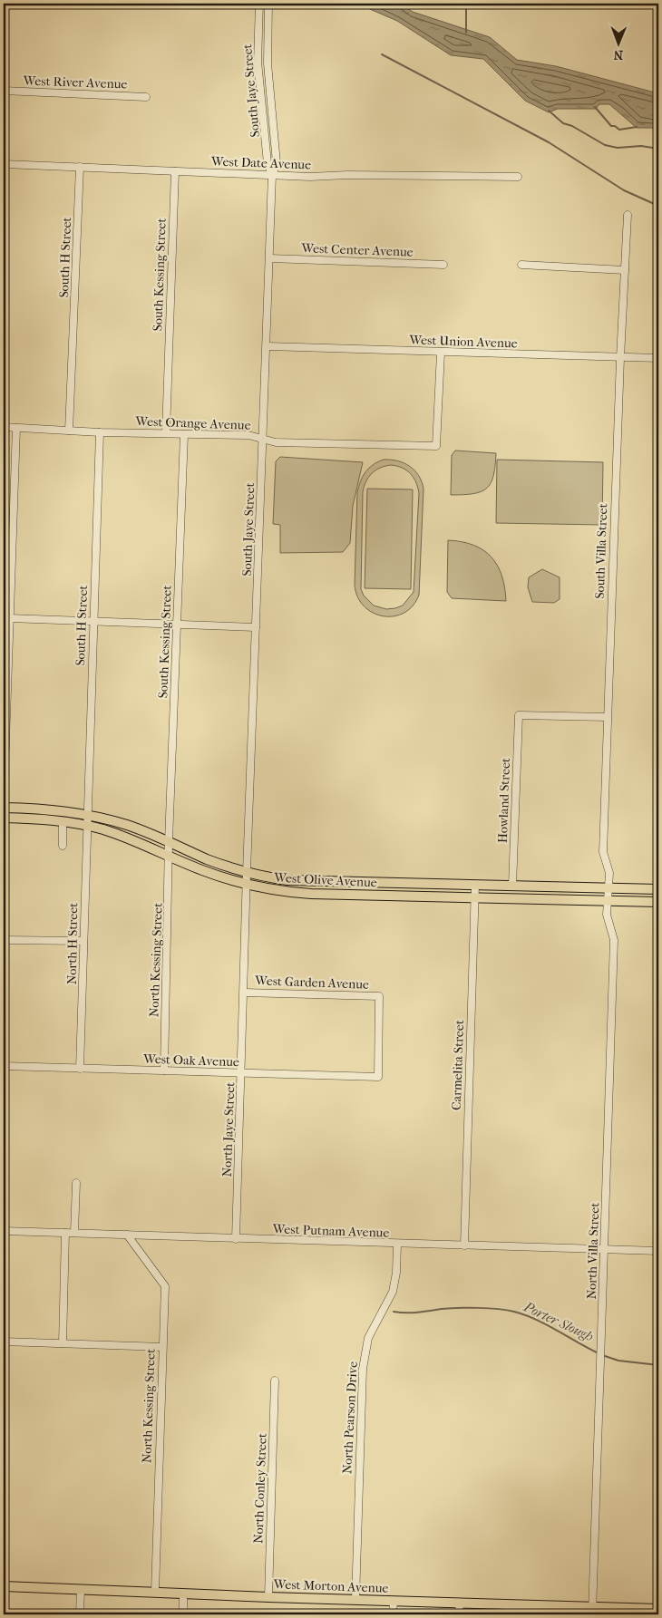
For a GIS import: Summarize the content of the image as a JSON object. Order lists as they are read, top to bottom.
{
  "streets": {
    "main road": ["West Olive Avenue", "West Morton Avenue"],
    "street": [
      "West River Avenue",
      "South Jaye Street",
      "West Date Avenue",
      "West Center Avenue",
      "South H Street",
      "South Kessing Street",
      "West Union Avenue",
      "West Orange Avenue",
      "South Villa Street",
      "Howland Street",
      "North H Street",
      "North Kessing Street",
      "West Garden Avenue",
      "West Oak Avenue",
      "Carmelita Street",
      "North Jaye Street",
      "West Putnam Avenue",
      "North Villa Street",
      "North Pearson Drive",
      "North Conley Street"
    ]
  },
  "crossings": [
    ["South Jaye Street", "West Date Avenue"],
    ["South Jaye Street", "West Center Avenue"],
    ["South Jaye Street", "West Union Avenue"],
    ["South Jaye Street", "West Orange Avenue"],
    ["South Jaye Street", "West Olive Avenue"],
    ["South Jaye Street", "North Jaye Street"],
    ["West Date Avenue", "South H Street"],
    ["West Date Avenue", "South Kessing Street"],
    ["South H Street", "West Orange Avenue"],
    ["South H Street", "West Olive Avenue"],
    ["South H Street", "North H Street"],
    ["South Kessing Street", "West Orange Avenue"],
    ["South Kessing Street", "West Olive Avenue"],
    ["South Kessing Street", "North Kessing Street"],
    ["West Union Avenue", "West Orange Avenue"],
    ["West Union Avenue", "South Villa Street"],
    ["South Villa Street", "Howland Street"],
    ["South Villa Street", "West Olive Avenue"],
    ["South Villa Street", "North Villa Street"],
    ["Howland Street", "West Olive Avenue"],
    ["West Olive Avenue", "North H Street"],
    ["West Olive Avenue", "North Kessing Street"],
    ["West Olive Avenue", "Carmelita Street"],
    ["West Olive Avenue", "North Jaye Street"],
    ["West Olive Avenue", "North Villa Street"],
    ["North H Street", "West Oak Avenue"],
    ["North Kessing Street", "West Oak Avenue"],
    ["North Kessing Street", "West Putnam Avenue"],
    ["North Kessing Street", "West Morton Avenue"],
    ["West Garden Avenue", "West Oak Avenue"],
    ["West Garden Avenue", "North Jaye Street"],
    ["West Oak Avenue", "North Jaye Street"],
    ["Carmelita Street", "West Putnam Avenue"],
    ["North Jaye Street", "West Putnam Avenue"],
    ["West Putnam Avenue", "North Villa Street"],
    ["West Putnam Avenue", "North Pearson Drive"],
    ["North Villa Street", "West Morton Avenue"],
    ["North Pearson Drive", "West Morton Avenue"],
    ["North Conley Street", "West Morton Avenue"]
  ],
  "water": ["Porter Slough"],
  "north": "bottom"
}
